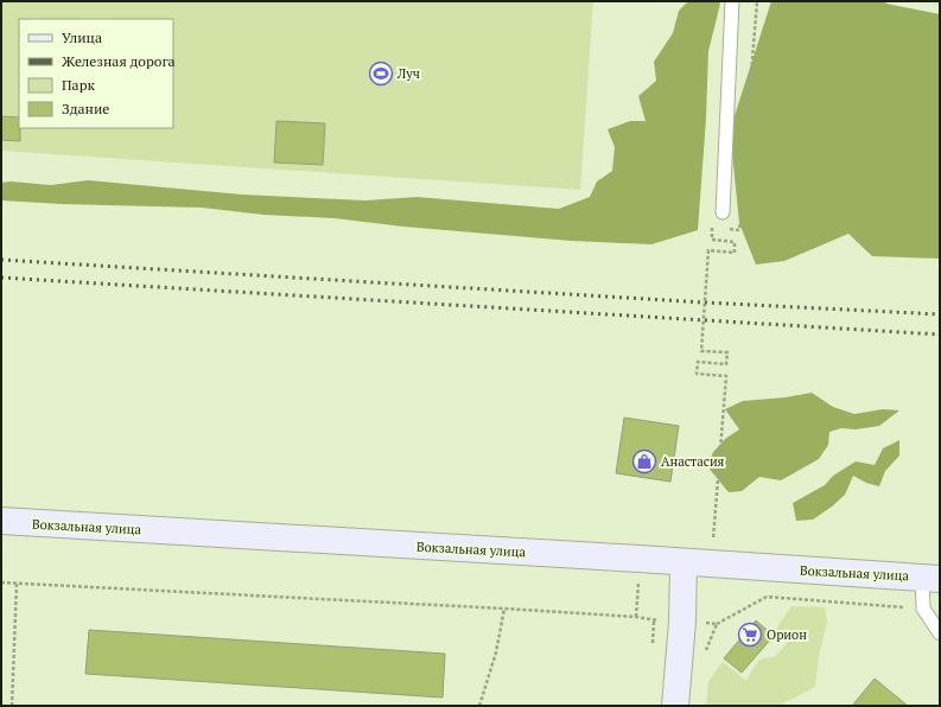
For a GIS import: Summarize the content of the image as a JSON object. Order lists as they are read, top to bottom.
{
  "streets": {
    "street": ["Вокзальная улица"]
  },
  "places": {
    "sports": ["Луч"],
    "shop": ["Анастасия"],
    "supermarket": ["Орион"]
  },
  "legend": [
    "Улица",
    "Железная дорога",
    "Парк",
    "Здание"
  ]
}
